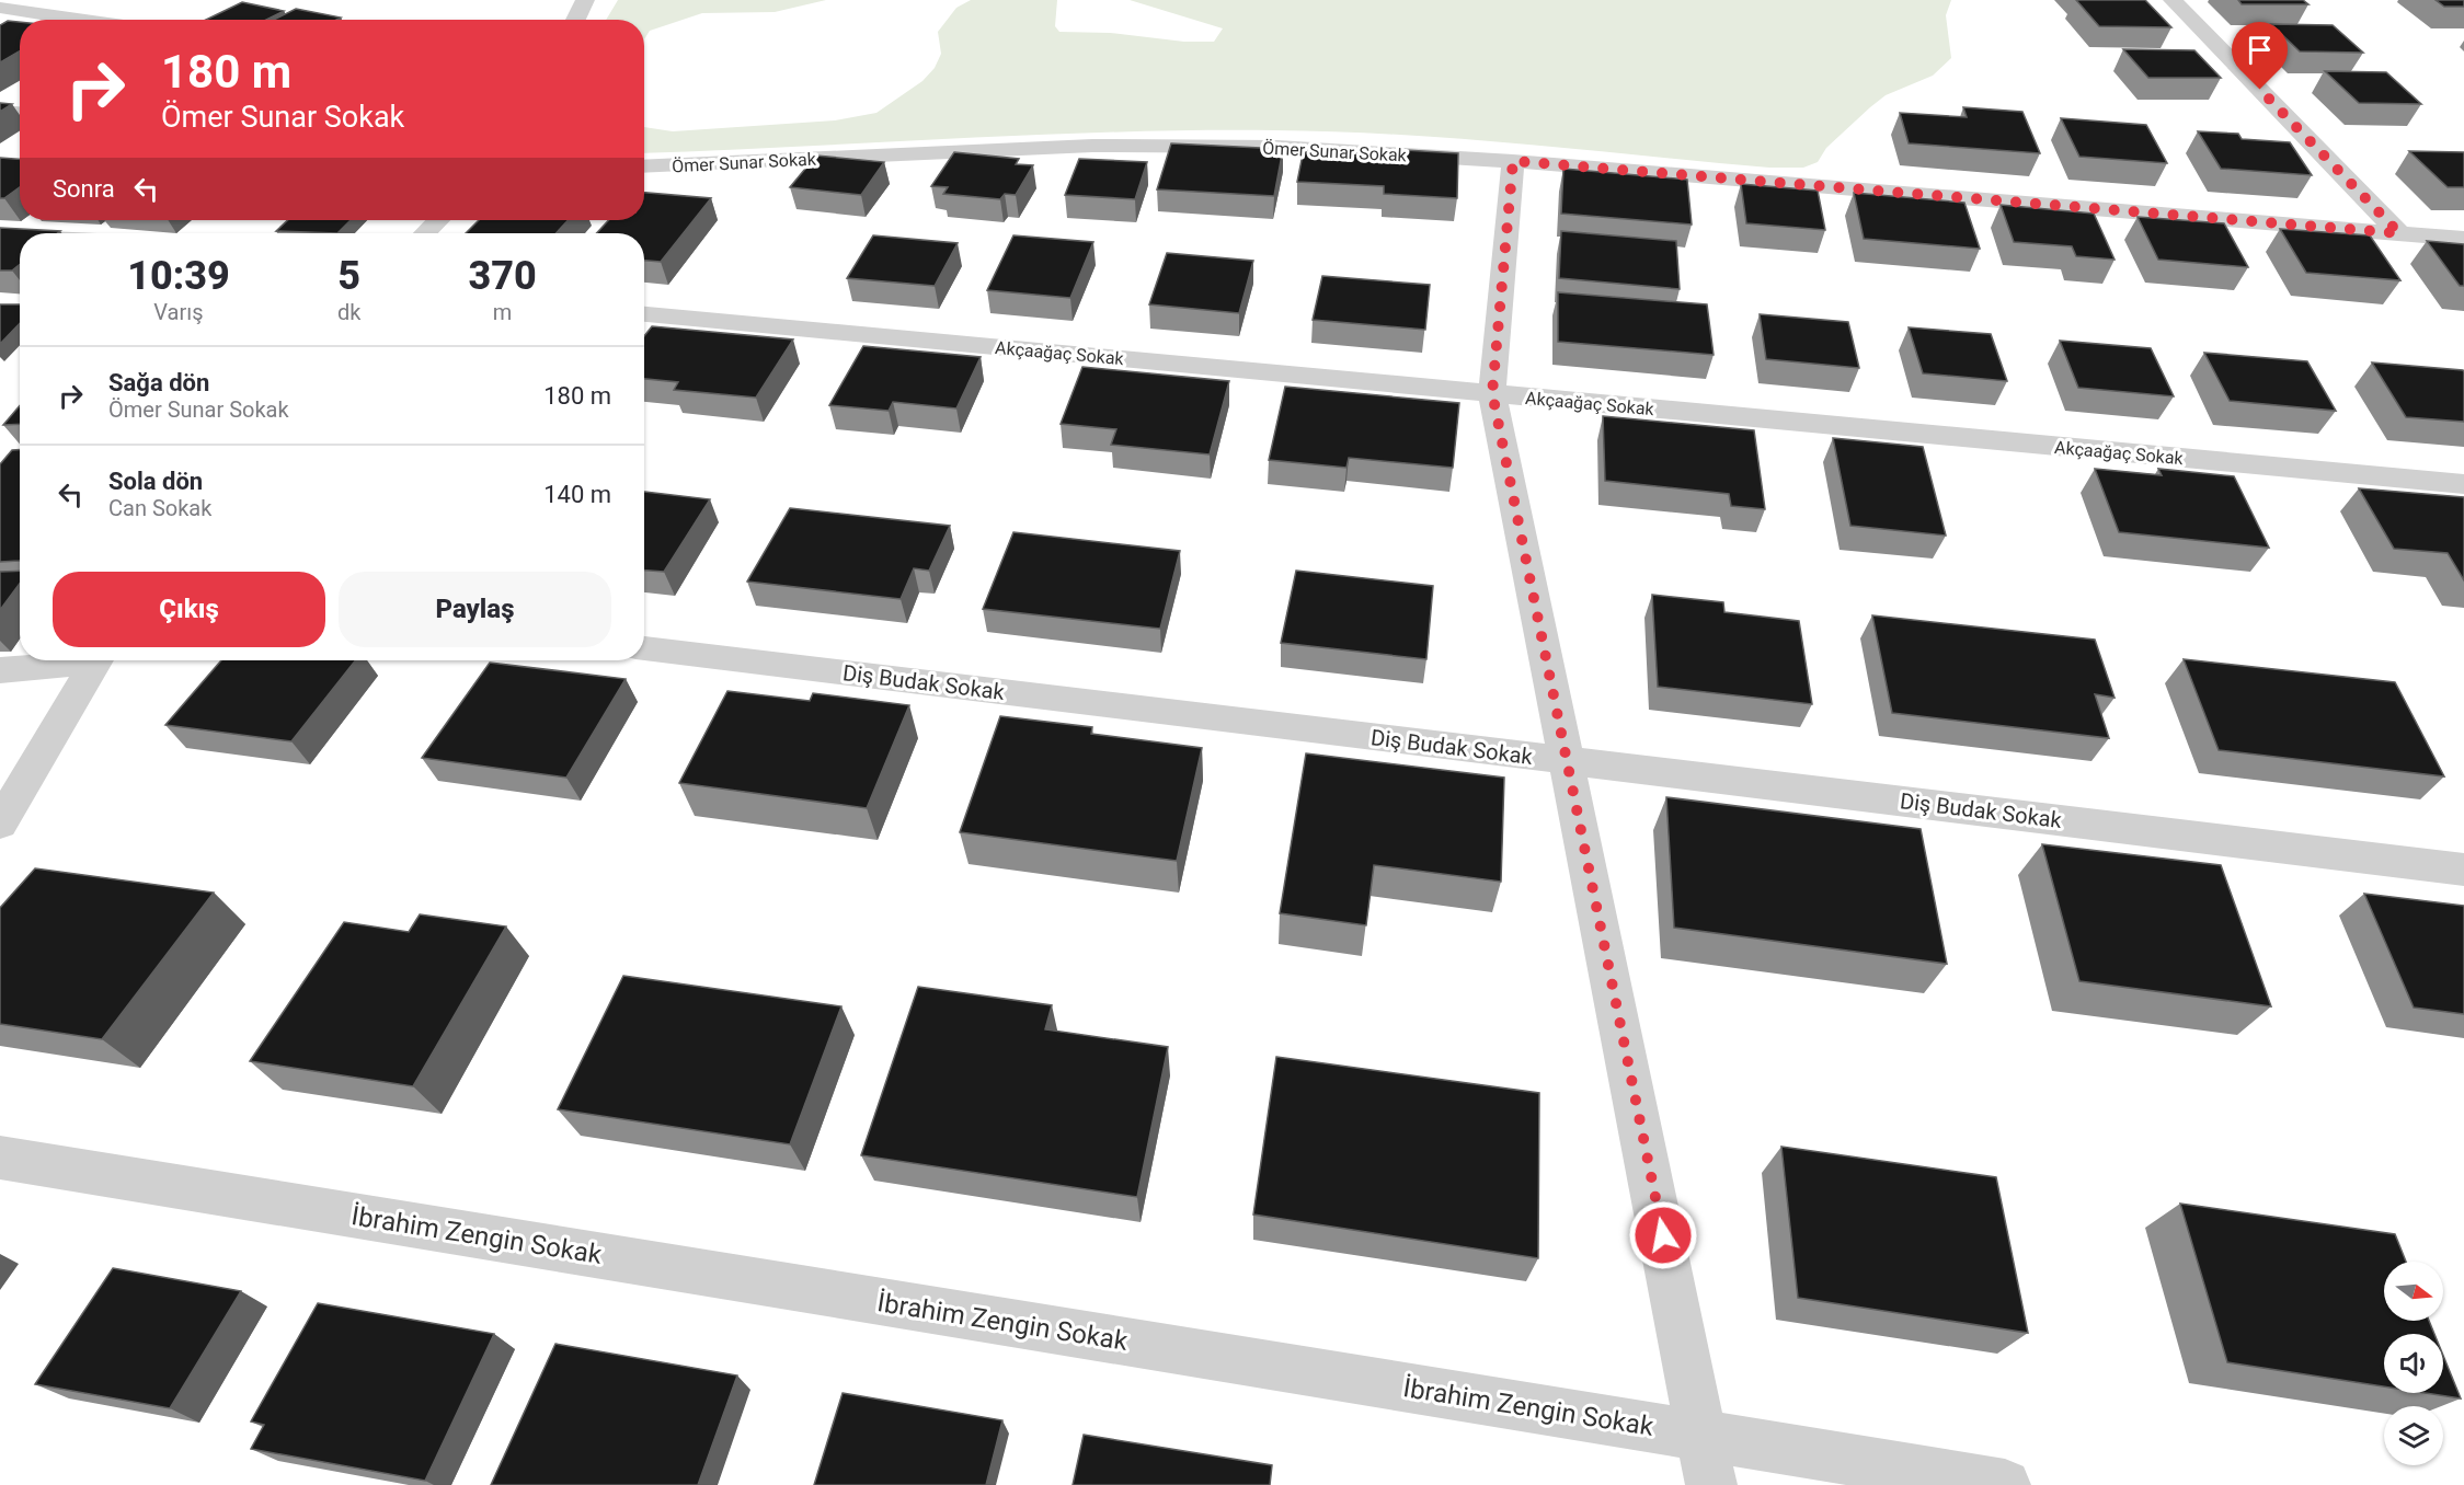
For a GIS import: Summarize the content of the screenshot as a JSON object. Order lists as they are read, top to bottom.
{
  "streets": {
    "street": [
      "Ömer Sunar Sokak",
      "Akçaağaç Sokak",
      "Diş Budak Sokak",
      "İbrahim Zengin Sokak"
    ]
  },
  "north": "right",
  "page": {
    "turn": ["180 m", "Ömer Sunar Sokak"],
    "then": "Sonra",
    "eta": [
      "10:39",
      "Varış",
      "5",
      "dk",
      "370",
      "m"
    ],
    "list": [
      {
        "name": "Sağa dön",
        "note": "Ömer Sunar Sokak",
        "value": "180 m"
      },
      {
        "name": "Sola dön",
        "note": "Can Sokak",
        "value": "140 m"
      }
    ],
    "buttons": ["Çıkış", "Paylaş"]
  }
}
